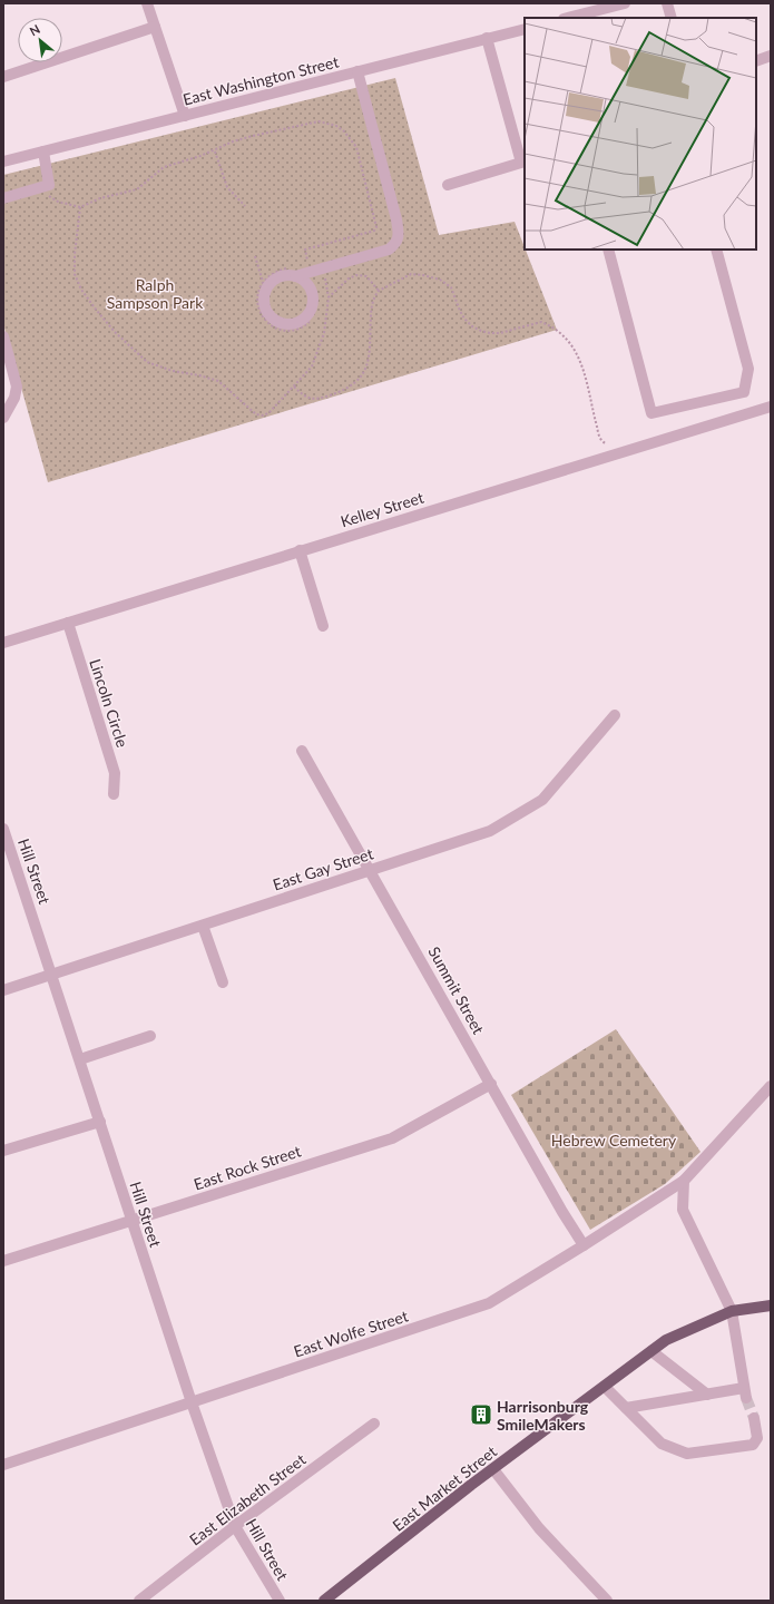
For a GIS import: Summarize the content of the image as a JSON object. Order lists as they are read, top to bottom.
{
  "streets": {
    "main road": ["East Market Street"],
    "street": [
      "East Washington Street",
      "Kelley Street",
      "Lincoln Circle",
      "East Gay Street",
      "Hill Street",
      "Summit Street",
      "East Rock Street",
      "East Wolfe Street",
      "East Elizabeth Street"
    ]
  },
  "crossings": [
    ["Kelley Street", "Lincoln Circle"],
    ["East Gay Street", "Hill Street"],
    ["East Gay Street", "Summit Street"],
    ["Hill Street", "East Rock Street"],
    ["Hill Street", "East Wolfe Street"],
    ["Hill Street", "East Elizabeth Street"],
    ["Summit Street", "East Rock Street"],
    ["Summit Street", "East Wolfe Street"]
  ],
  "parks": ["Ralph Sampson Park", "Hebrew Cemetery"],
  "places": {
    "building": ["Harrisonburg SmileMakers"]
  },
  "north": "top left"
}
